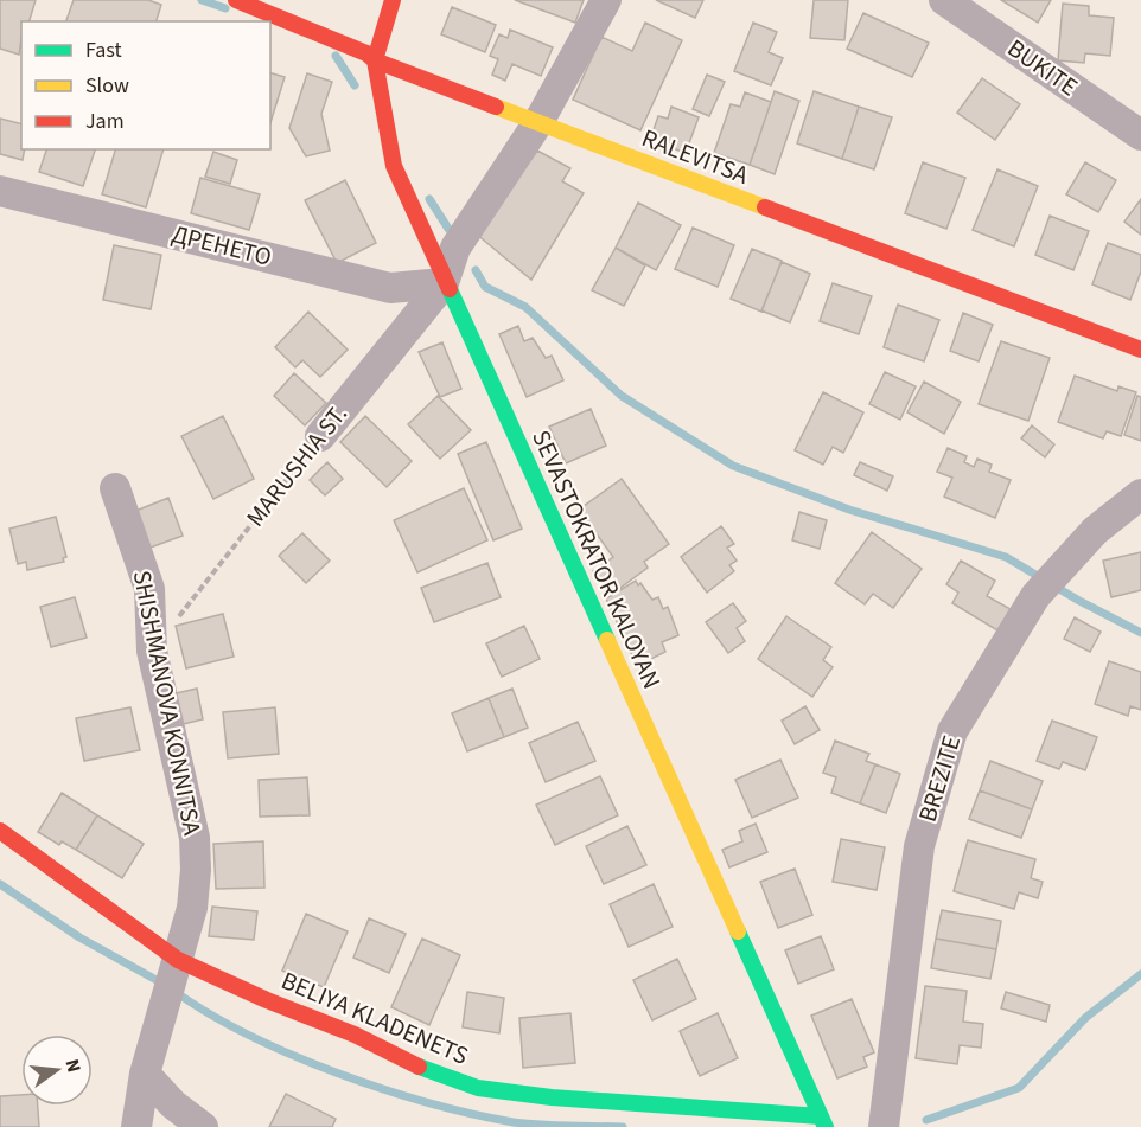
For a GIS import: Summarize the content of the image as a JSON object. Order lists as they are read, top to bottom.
{
  "streets": {
    "street": [
      "BUKITE",
      "RALEVITSA",
      "ДРЕНЕТО",
      "MARUSHIA ST.",
      "SEVASTOKRATOR KALOYAN",
      "SHISHMANOVA KONNITSA",
      "BREZITE",
      "BELIYA KLADENETS"
    ]
  },
  "crossings": [
    ["RALEVITSA", "SEVASTOKRATOR KALOYAN"],
    ["ДРЕНЕТО", "MARUSHIA ST."],
    ["ДРЕНЕТО", "SEVASTOKRATOR KALOYAN"],
    ["MARUSHIA ST.", "SEVASTOKRATOR KALOYAN"],
    ["MARUSHIA ST.", "SHISHMANOVA KONNITSA"],
    ["SEVASTOKRATOR KALOYAN", "BELIYA KLADENETS"],
    ["SHISHMANOVA KONNITSA", "BELIYA KLADENETS"]
  ],
  "legend": ["Fast", "Slow", "Jam"],
  "north": "right"
}
